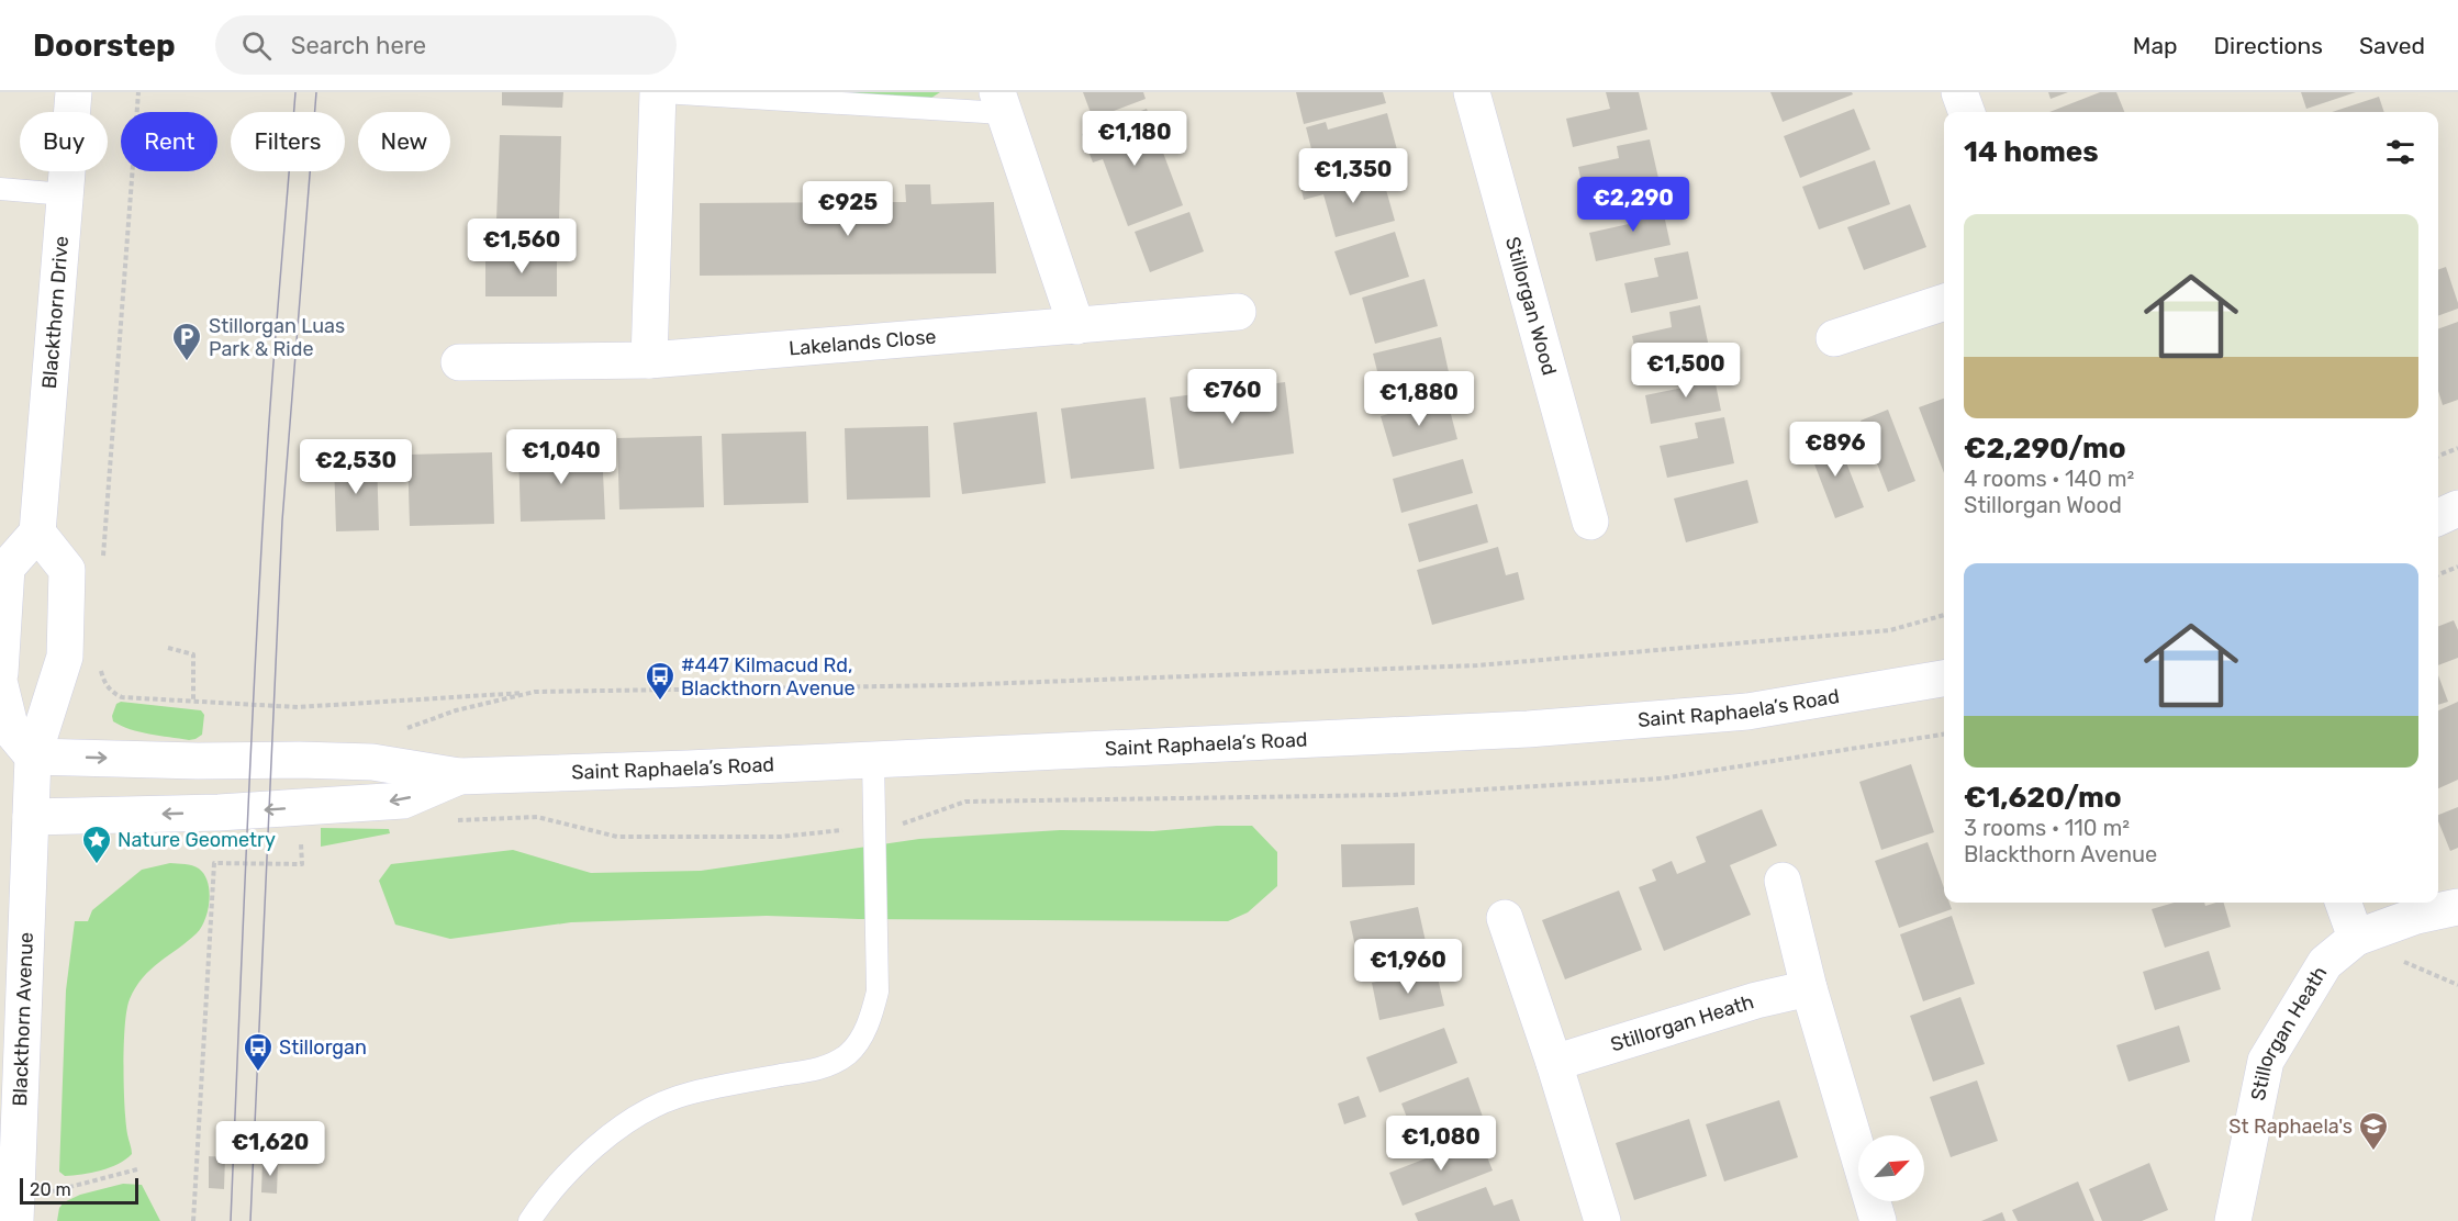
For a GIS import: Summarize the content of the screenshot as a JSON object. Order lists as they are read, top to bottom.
{
  "streets": {
    "street": [
      "Stillorgan Wood",
      "Blackthorn Drive",
      "Lakelands Close",
      "Saint Raphaela’s Road",
      "Blackthorn Avenue",
      "Stillorgan Heath"
    ]
  },
  "crossings": [
    ["Saint Raphaela’s Road", "Blackthorn Avenue"]
  ],
  "places": {
    "parking": ["Stillorgan Luas Park & Ride"],
    "bus stop": ["#447 Kilmacud Rd, Blackthorn Avenue", "Stillorgan"],
    "place": ["Nature Geometry"],
    "school or university": ["St Raphaela's"]
  },
  "scale_bar": "20 m",
  "north": "top right",
  "page": {
    "header": "Doorstep",
    "search": "Search here",
    "nav": ["Map", "Directions", "Saved"],
    "price": [
      "€1,180",
      "€1,350",
      "€2,290",
      "€925",
      "€1,560",
      "€1,500",
      "€760",
      "€1,880",
      "€896",
      "€1,040",
      "€2,530",
      "€1,960",
      "€1,080",
      "€1,620"
    ],
    "chip": [
      "Buy",
      "Rent",
      "Filters",
      "New"
    ],
    "heading": "14 homes",
    "list": [
      {
        "name": "€2,290/mo",
        "note": "4 rooms · 140 m² · Stillorgan Wood"
      },
      {
        "name": "€1,620/mo",
        "note": "3 rooms · 110 m² · Blackthorn Avenue"
      }
    ],
    "scale": "20 m"
  }
}
